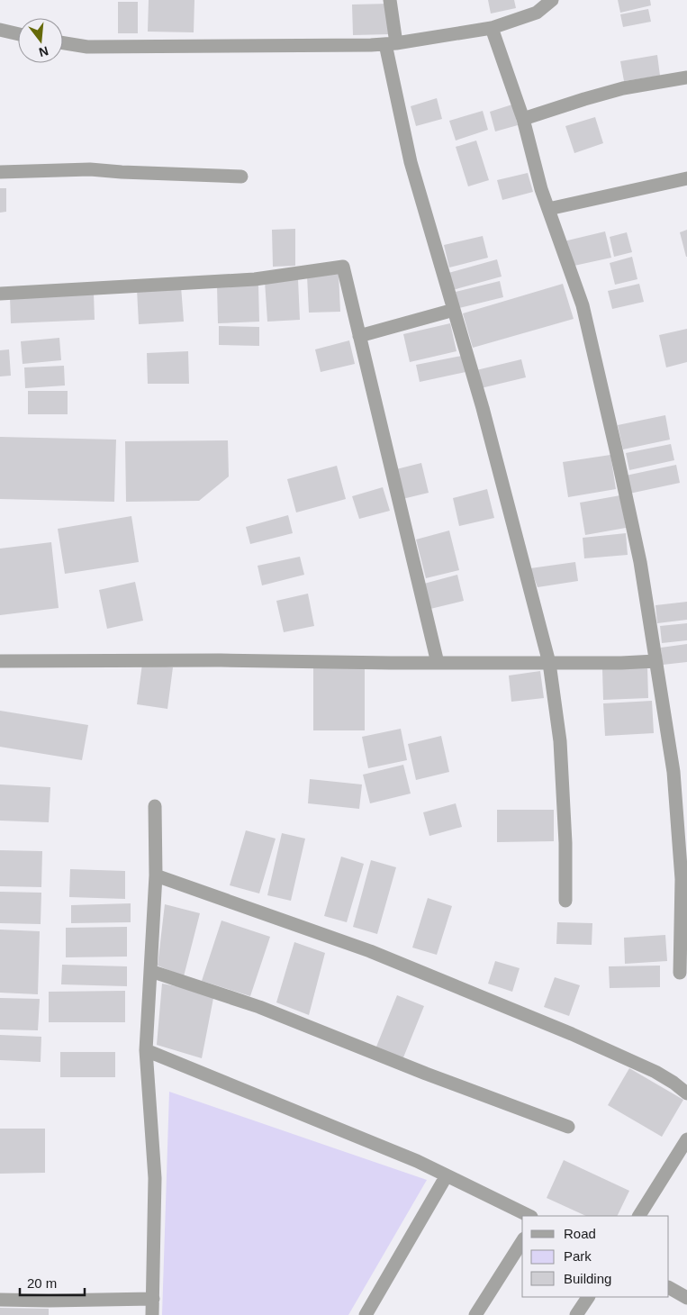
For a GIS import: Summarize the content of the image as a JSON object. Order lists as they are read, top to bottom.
{
  "legend": ["Road", "Park", "Building"],
  "scale_bar": "20 m",
  "north": "bottom"
}
